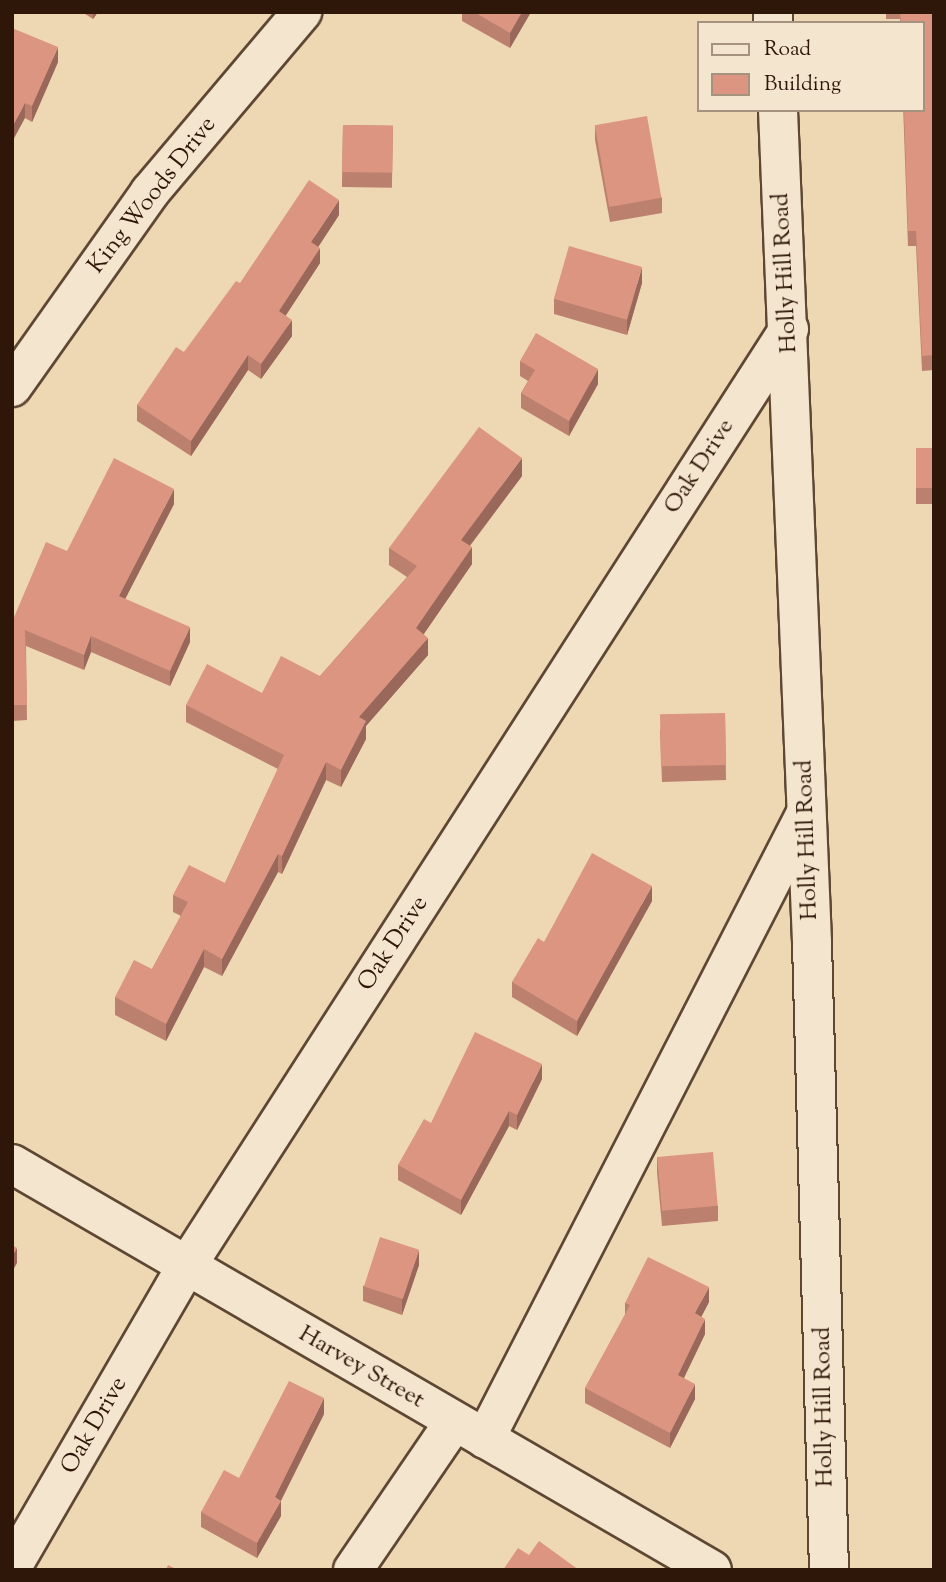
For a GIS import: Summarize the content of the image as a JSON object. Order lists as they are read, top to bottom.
{
  "streets": {
    "street": [
      "King Woods Drive",
      "Holly Hill Road",
      "Oak Drive",
      "Harvey Street"
    ]
  },
  "crossings": [
    ["Holly Hill Road", "Oak Drive"],
    ["Oak Drive", "Harvey Street"]
  ],
  "legend": ["Road", "Building"]
}
